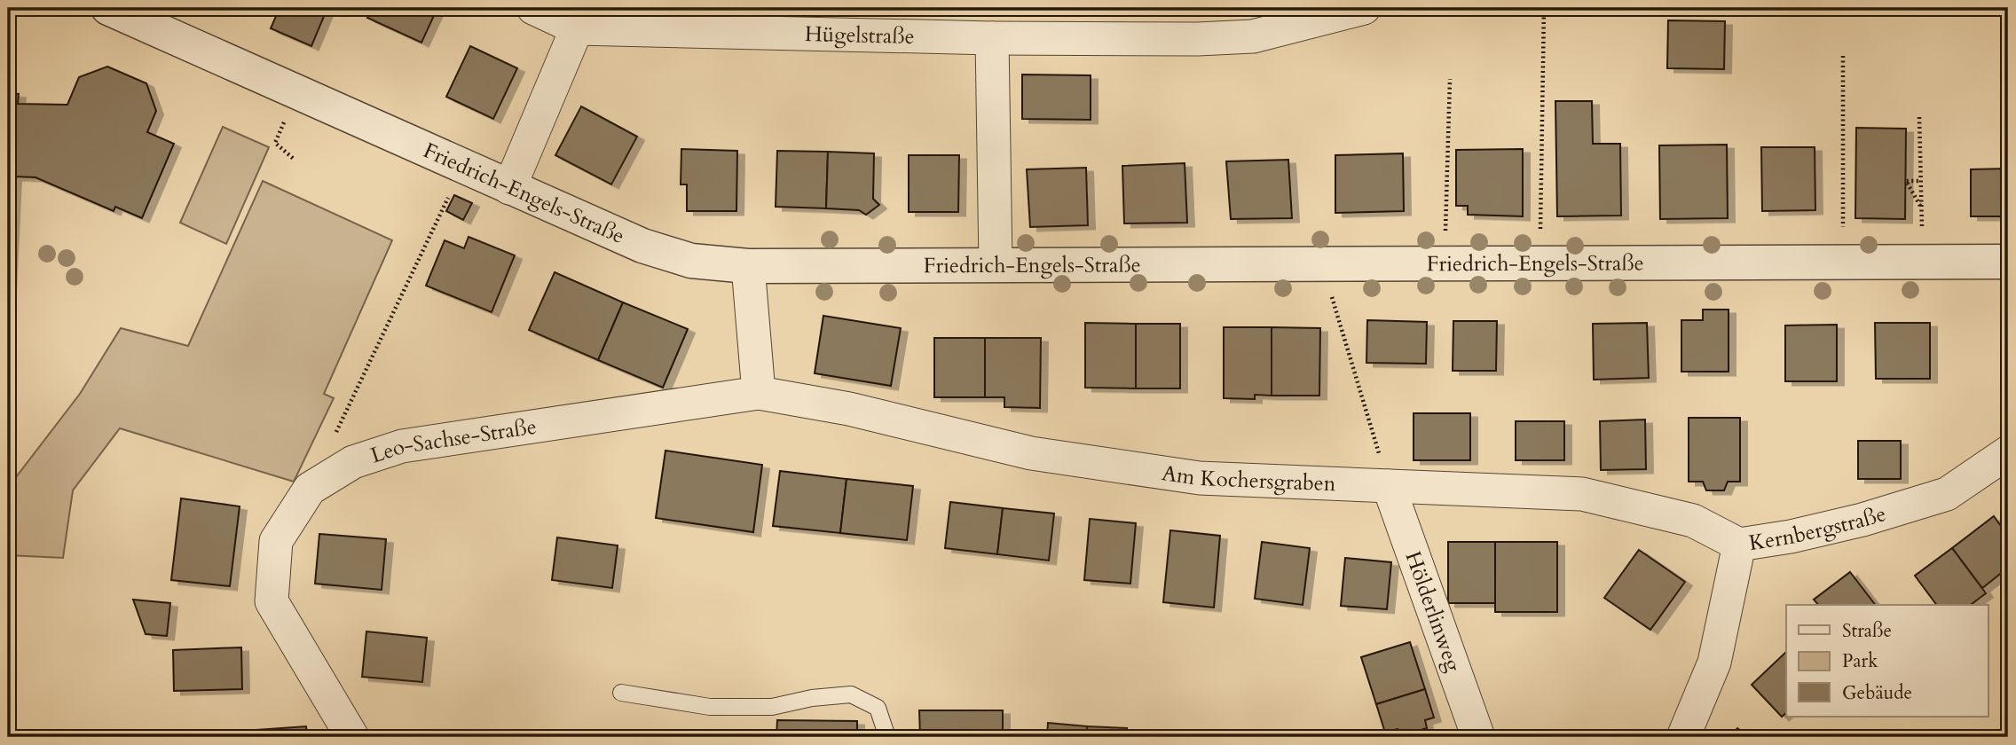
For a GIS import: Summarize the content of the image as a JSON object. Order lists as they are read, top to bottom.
{
  "streets": {
    "street": [
      "Hügelstraße",
      "Friedrich-Engels-Straße",
      "Leo-Sachse-Straße",
      "Am Kochersgraben",
      "Kernbergstraße",
      "Hölderlinweg"
    ]
  },
  "crossings": [
    ["Leo-Sachse-Straße", "Am Kochersgraben"],
    ["Am Kochersgraben", "Kernbergstraße"],
    ["Am Kochersgraben", "Hölderlinweg"]
  ],
  "legend": ["Straße", "Park", "Gebäude"]
}
